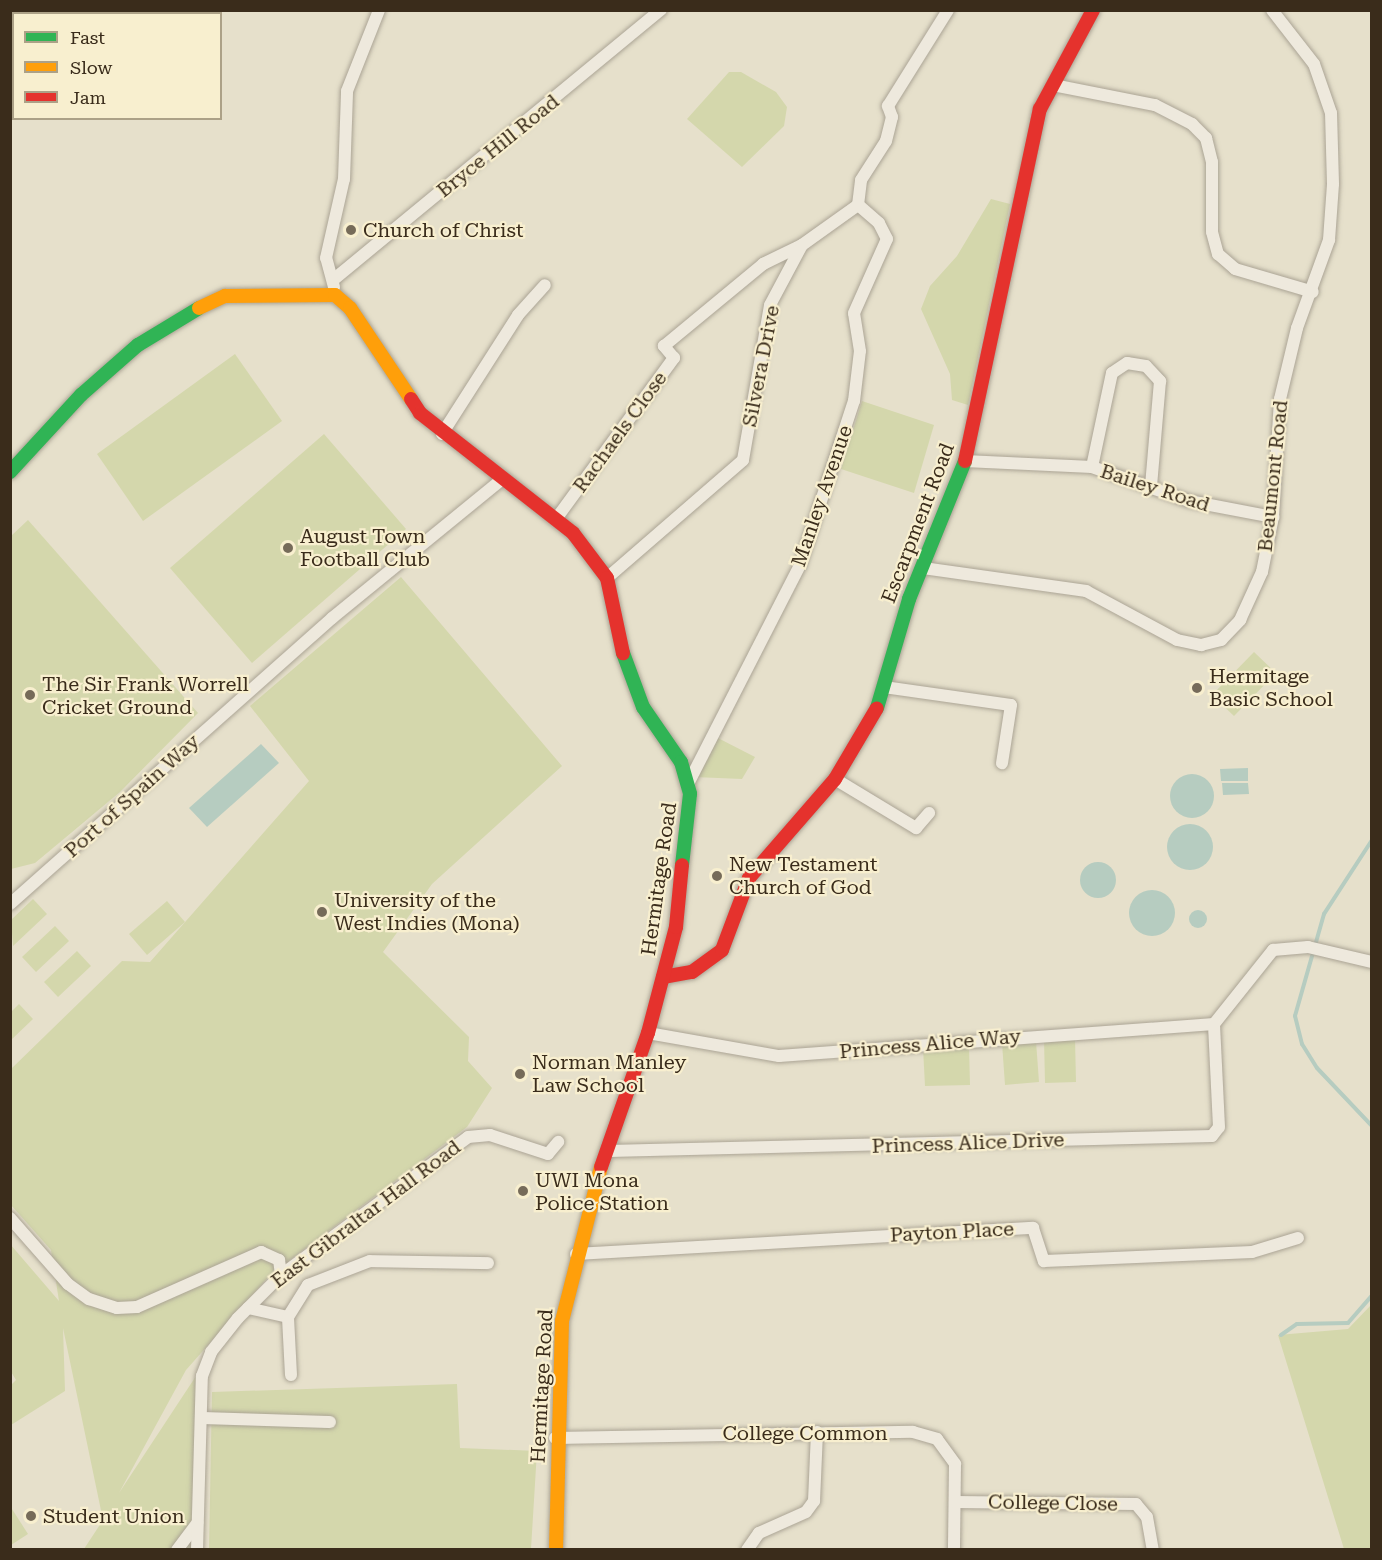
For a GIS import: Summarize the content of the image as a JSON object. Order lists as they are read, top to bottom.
{
  "streets": {
    "street": [
      "Bryce Hill Road",
      "Silvera Drive",
      "Rachaels Close",
      "Beaumont Road",
      "Bailey Road",
      "Manley Avenue",
      "Escarpment Road",
      "Port of Spain Way",
      "Hermitage Road",
      "Princess Alice Way",
      "Princess Alice Drive",
      "East Gibraltar Hall Road",
      "Payton Place",
      "College Common",
      "College Close"
    ]
  },
  "crossings": [
    ["Silvera Drive", "Rachaels Close"],
    ["Silvera Drive", "Manley Avenue"],
    ["Silvera Drive", "Hermitage Road"],
    ["Rachaels Close", "Hermitage Road"],
    ["Beaumont Road", "Bailey Road"],
    ["Beaumont Road", "Escarpment Road"],
    ["Bailey Road", "Escarpment Road"],
    ["Manley Avenue", "Hermitage Road"],
    ["Escarpment Road", "Hermitage Road"],
    ["Port of Spain Way", "Hermitage Road"],
    ["Hermitage Road", "Princess Alice Way"],
    ["Hermitage Road", "Princess Alice Drive"],
    ["Hermitage Road", "Payton Place"],
    ["Hermitage Road", "College Common"],
    ["Princess Alice Way", "Princess Alice Drive"],
    ["College Common", "College Close"]
  ],
  "places": [
    "Church of Christ",
    "August Town Football Club",
    "Hermitage Basic School",
    "The Sir Frank Worrell Cricket Ground",
    "New Testament Church of God",
    "University of the West Indies (Mona)",
    "Norman Manley Law School",
    "UWI Mona Police Station",
    "Student Union"
  ],
  "legend": ["Fast", "Slow", "Jam"]
}
